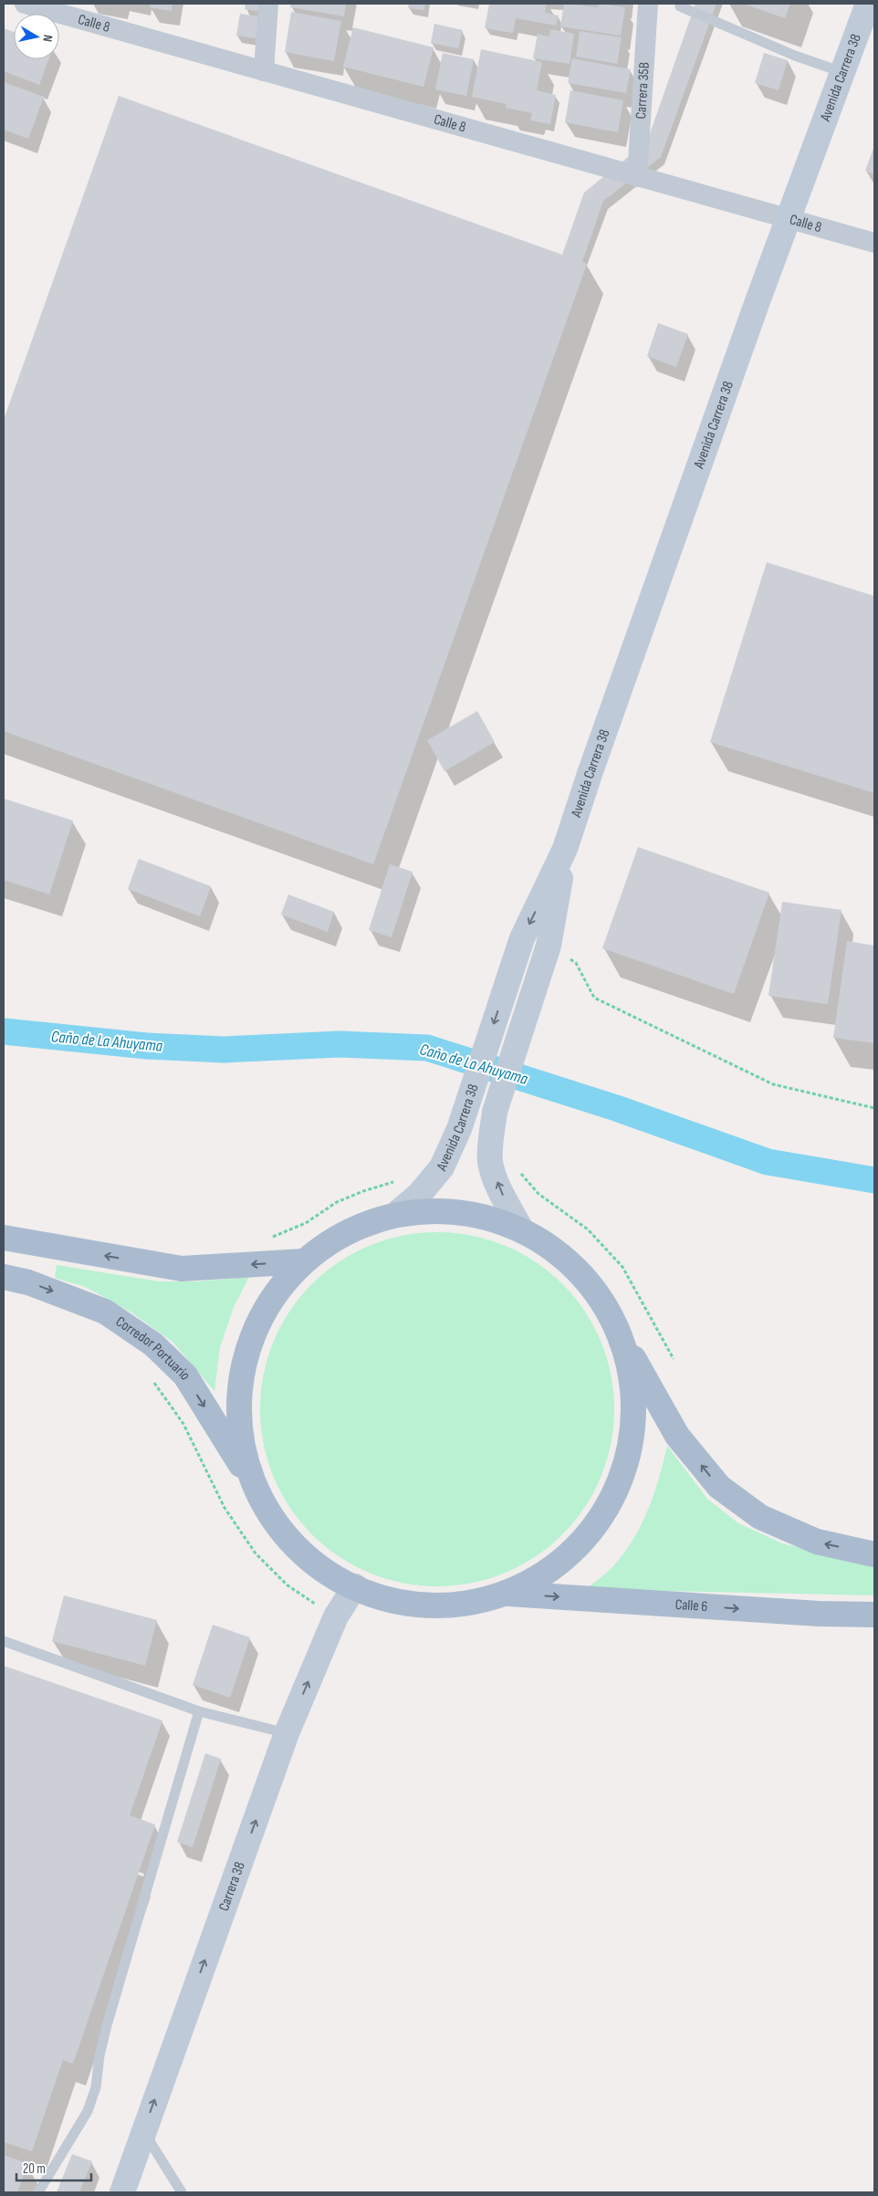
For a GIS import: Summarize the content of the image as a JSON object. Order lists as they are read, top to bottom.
{
  "streets": {
    "main road": ["Corredor Portuario", "Calle 6"],
    "street": [
      "Calle 8",
      "Avenida Carrera 38",
      "Carrera 35B",
      "Carrera 38"
    ]
  },
  "crossings": [
    ["Calle 8", "Avenida Carrera 38"],
    ["Calle 8", "Carrera 35B"]
  ],
  "one_way": ["Corredor Portuario", "Calle 6", "Carrera 38"],
  "water": ["Caño de La Ahuyama"],
  "scale_bar": "20 m",
  "north": "right"
}
